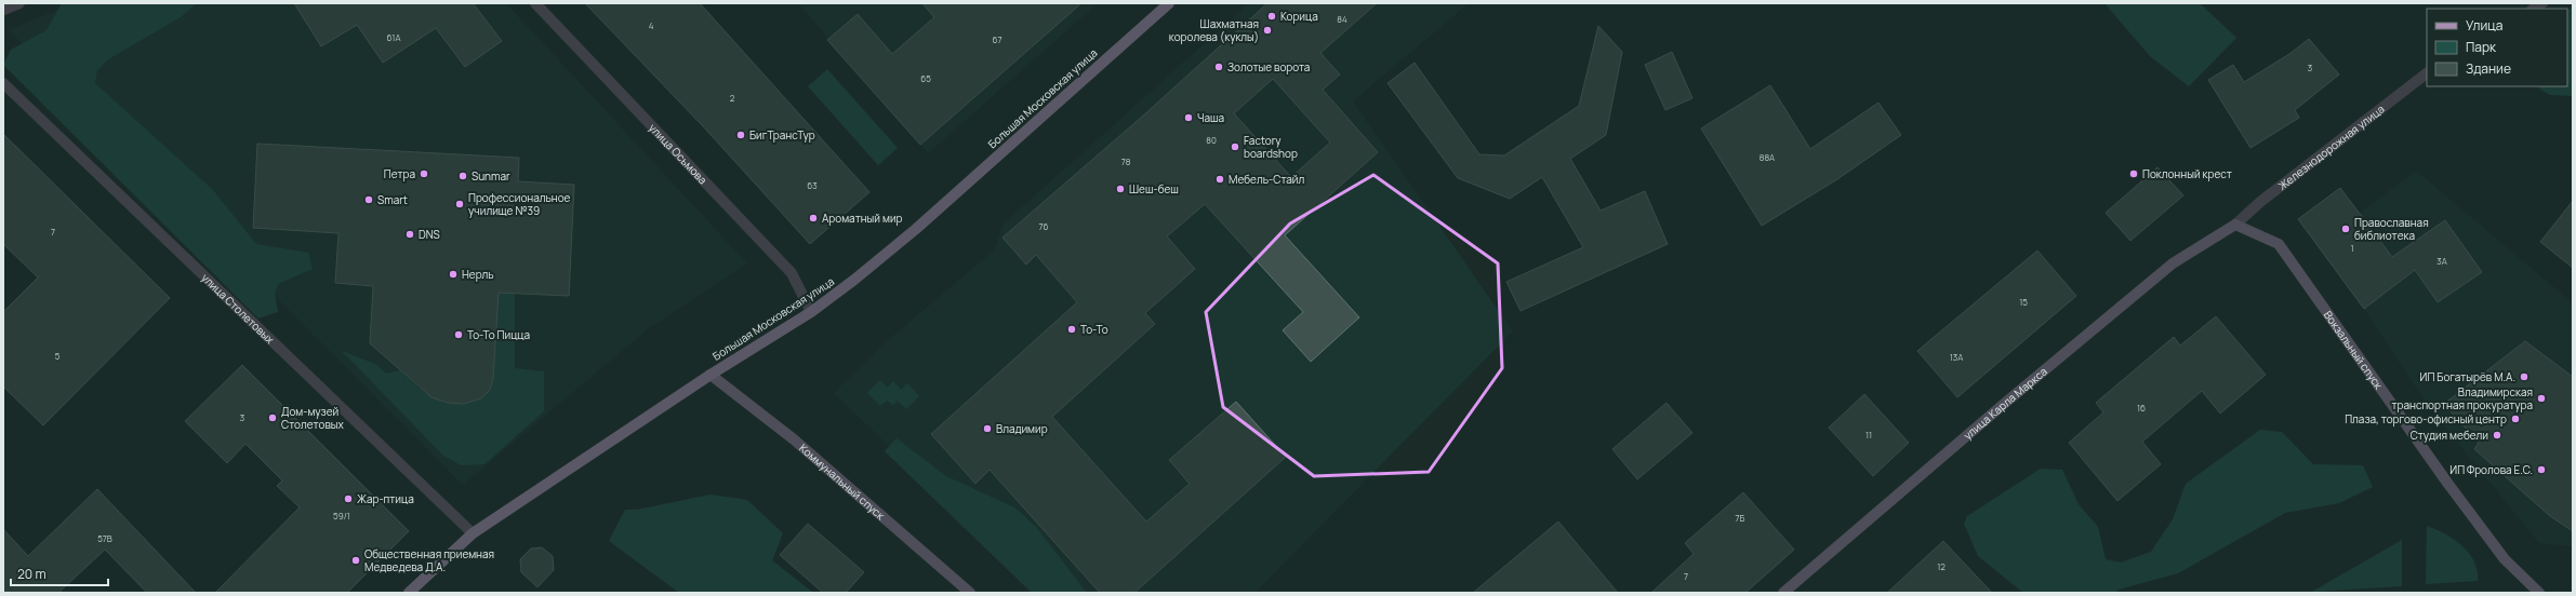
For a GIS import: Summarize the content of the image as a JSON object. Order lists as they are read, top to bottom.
{
  "streets": {
    "main road": [
      "Большая Московская улица",
      "Вокзальный спуск",
      "улица Карла Маркса",
      "Коммунальный спуск"
    ],
    "street": ["Железнодорожная улица", "улица Осьмова", "улица Столетовых"]
  },
  "crossings": [
    ["Большая Московская улица", "улица Осьмова"],
    ["Большая Московская улица", "улица Столетовых"],
    ["Большая Московская улица", "Коммунальный спуск"],
    ["Железнодорожная улица", "Вокзальный спуск"],
    ["Железнодорожная улица", "улица Карла Маркса"],
    ["Вокзальный спуск", "улица Карла Маркса"]
  ],
  "places": [
    "Корица",
    "Шахматная королева (куклы)",
    "Золотые ворота",
    "Чаша",
    "БигТрансТур",
    "Factory boardshop",
    "Петра",
    "Поклонный крест",
    "Sunmar",
    "Мебель-Стайл",
    "Шеш-беш",
    "Smart",
    "Профессиональное училище №39",
    "Ароматный мир",
    "Православная библиотека",
    "DNS",
    "Нерль",
    "То-То",
    "То-То Пицца",
    "ИП Богатырёв М.А.",
    "Владимирская транспортная прокуратура",
    "Дом-музей Столетовых",
    "Плаза, торгово-офисный центр",
    "Владимир",
    "Студия мебели",
    "ИП Фролова Е.С.",
    "Жар-птица",
    "Общественная приемная Медведева Д.А."
  ],
  "house_numbers": [
    "84",
    "4",
    "61А",
    "67",
    "3",
    "65",
    "2",
    "80",
    "88А",
    "78",
    "63",
    "76",
    "7",
    "1",
    "3А",
    "15",
    "5",
    "13А",
    "16",
    "3",
    "11",
    "59/1",
    "7Б",
    "57В",
    "12",
    "7"
  ],
  "legend": ["Улица", "Парк", "Здание"],
  "scale_bar": "20 m"
}
